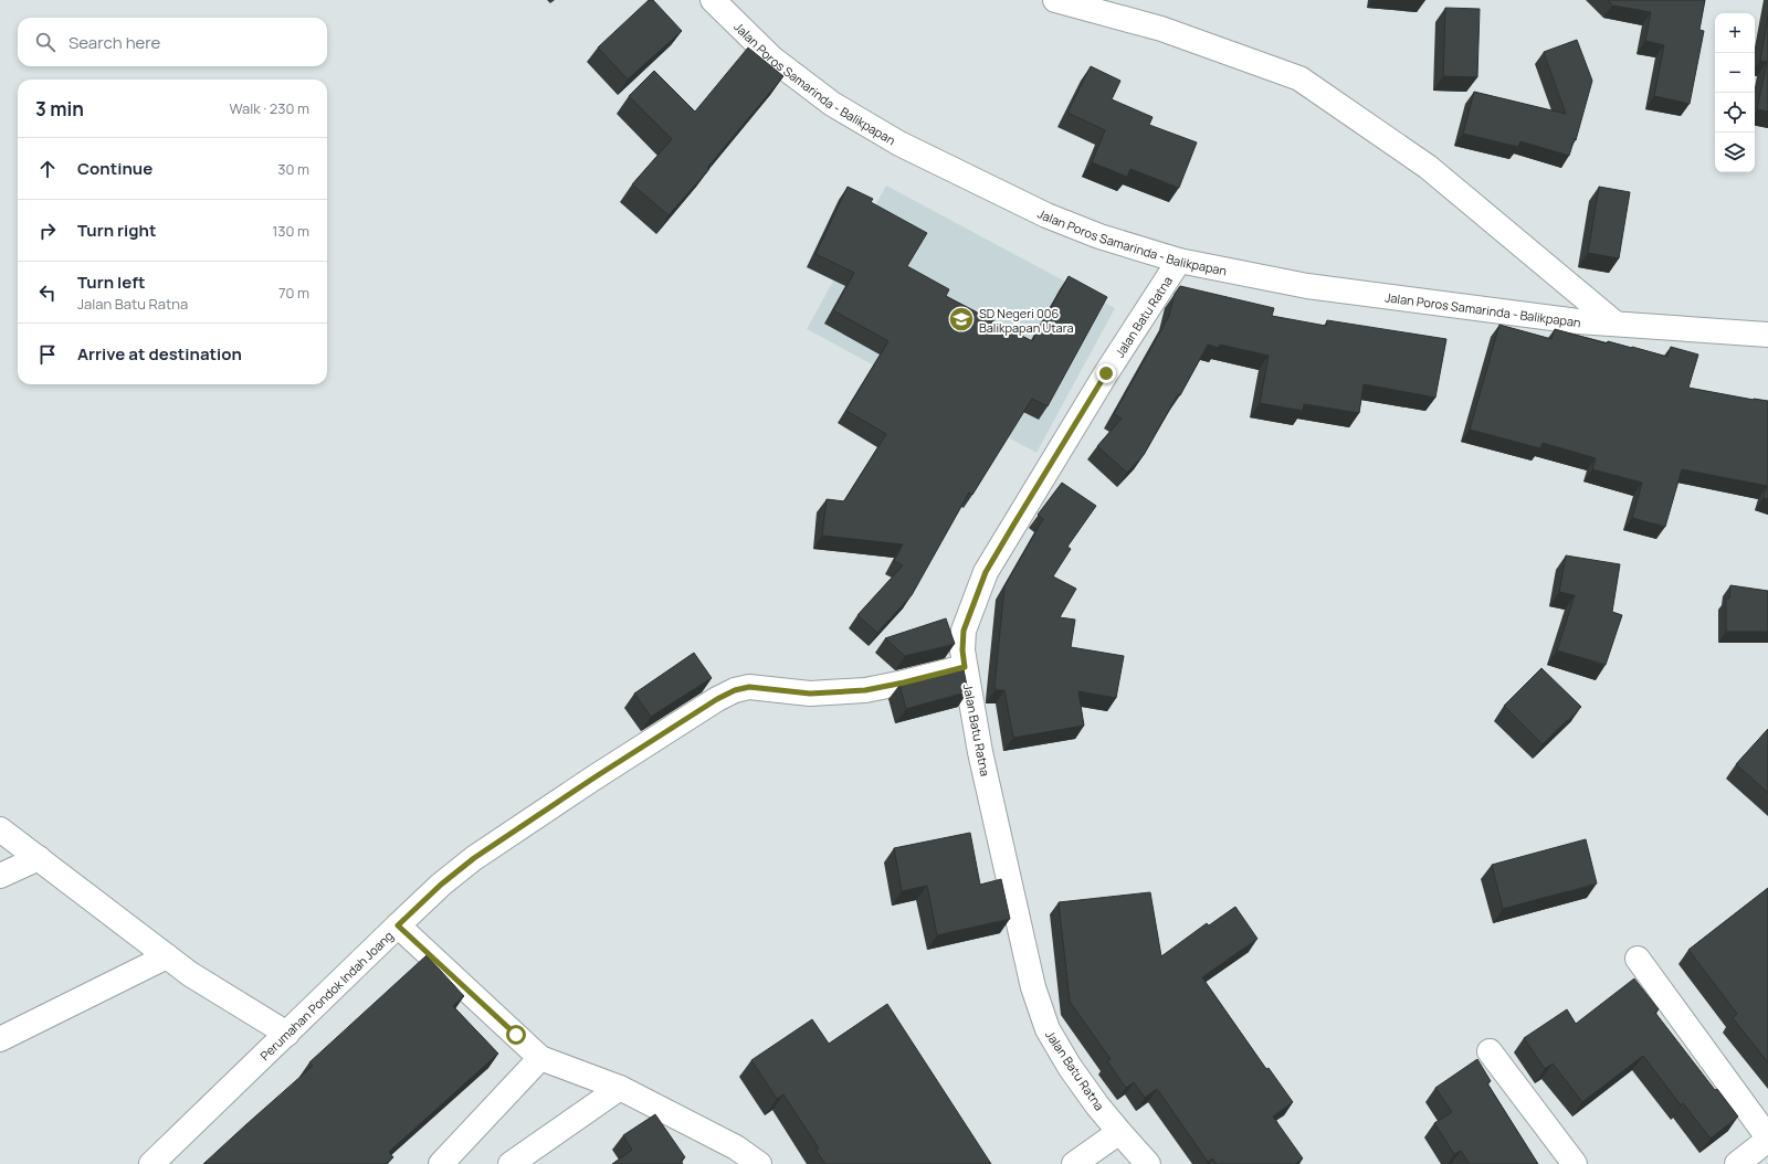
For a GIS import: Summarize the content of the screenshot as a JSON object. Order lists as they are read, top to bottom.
{
  "streets": {
    "main road": ["Jalan Poros Samarinda - Balikpapan", "Jalan Batu Ratna", "Perumahan Pondok Indah Joang"]
  },
  "crossings": [
    ["Jalan Poros Samarinda - Balikpapan", "Jalan Batu Ratna"]
  ],
  "places": {
    "school or university": ["SD Negeri 006 Balikpapan Utara"]
  },
  "page": {
    "map_buttons": ["+", "−"],
    "search": "Search here",
    "heading": ["3 min", "Walk · 230 m"],
    "list": [
      ["Continue", "30 m"],
      ["Turn right", "130 m"],
      ["Turn left", "Jalan Batu Ratna", "70 m"],
      "Arrive at destination"
    ]
  }
}
